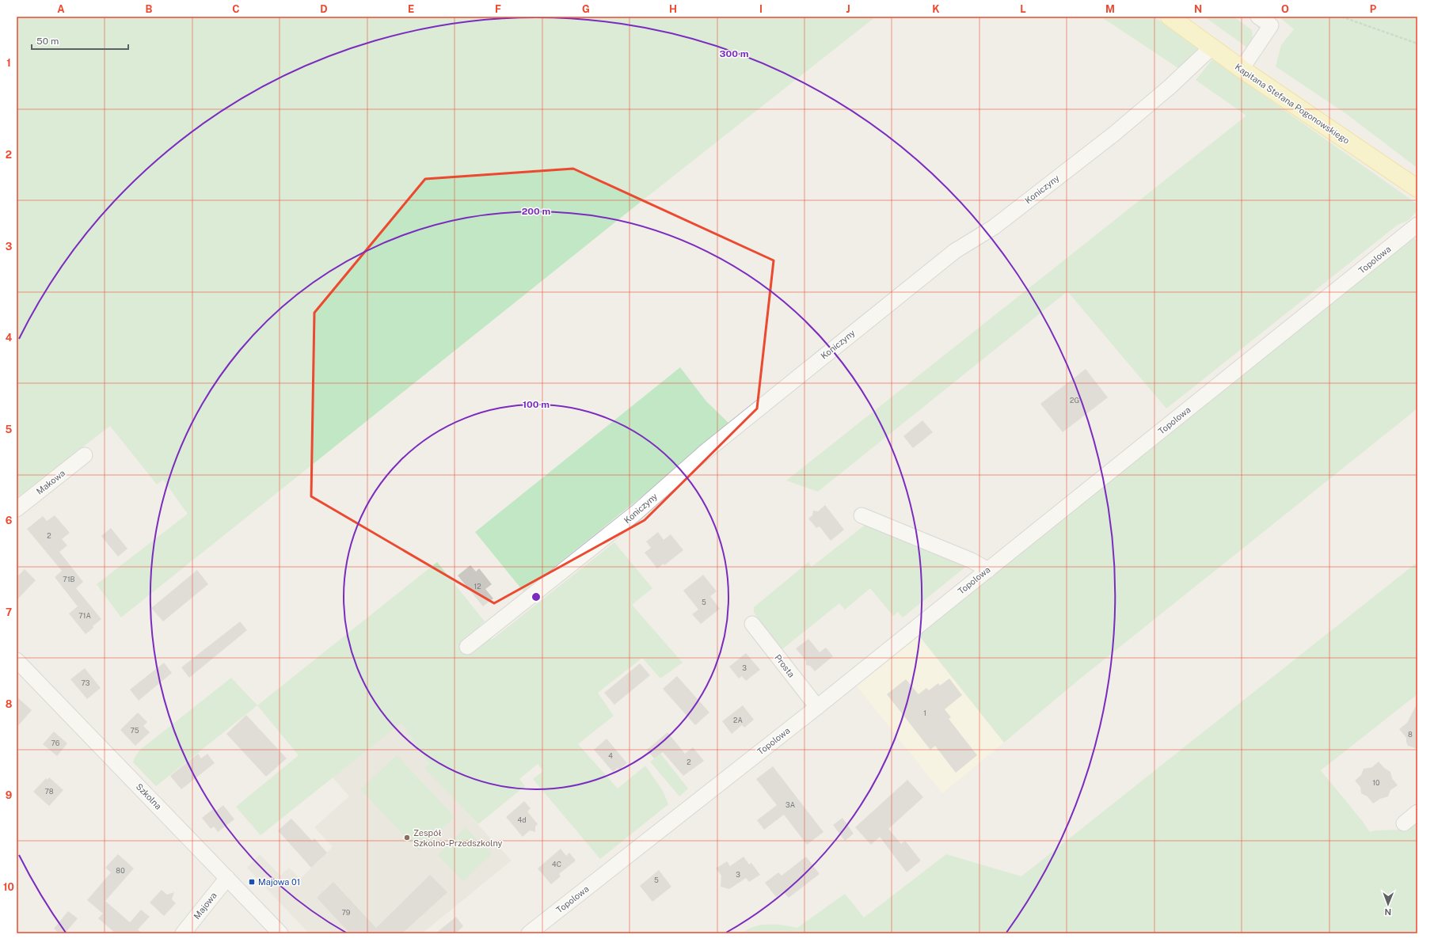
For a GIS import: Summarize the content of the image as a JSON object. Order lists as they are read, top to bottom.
{
  "streets": {
    "main road": ["Kapitana Stefana Pogonowskiego"],
    "street": [
      "Koniczyny",
      "Topolowa",
      "Makowa",
      "Prosta",
      "Szkolna",
      "Majowa"
    ]
  },
  "crossings": [
    ["Kapitana Stefana Pogonowskiego", "Koniczyny"],
    ["Topolowa", "Prosta"],
    ["Szkolna", "Majowa"]
  ],
  "places": {
    "other": ["Zespół Szkolno-Przedszkolny"],
    "transit": ["Majowa 01"]
  },
  "house_numbers": [
    "2G",
    "2",
    "71B",
    "12",
    "5",
    "71A",
    "3",
    "73",
    "1",
    "2A",
    "75",
    "8",
    "76",
    "4",
    "2",
    "10",
    "78",
    "3A",
    "4d",
    "4C",
    "80",
    "3",
    "5",
    "79"
  ],
  "scale_bar": "50 m",
  "north": "bottom",
  "grid": {
    "columns": [
      "A",
      "B",
      "C",
      "D",
      "E",
      "F",
      "G",
      "H",
      "I",
      "J",
      "K",
      "L",
      "M",
      "N",
      "O",
      "P"
    ],
    "rows": [
      "1",
      "2",
      "3",
      "4",
      "5",
      "6",
      "7",
      "8",
      "9",
      "10"
    ]
  },
  "rings": ["300 m", "200 m", "100 m"]
}
